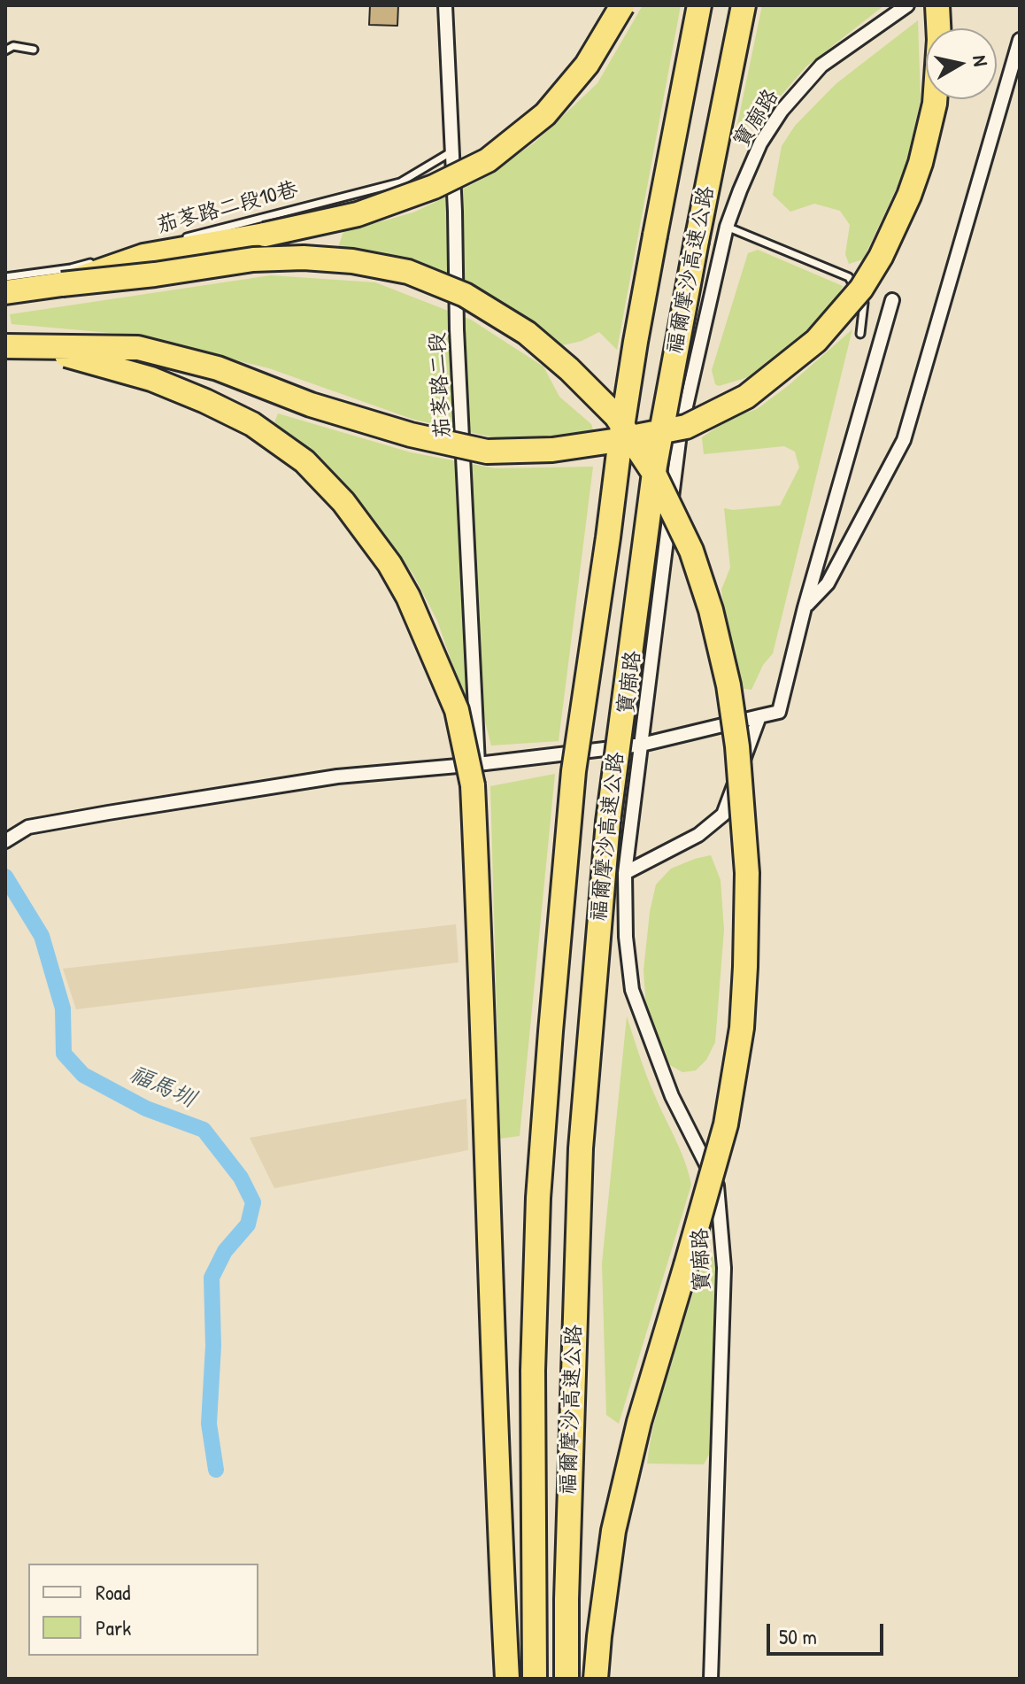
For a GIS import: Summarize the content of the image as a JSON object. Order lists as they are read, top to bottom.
{
  "streets": {
    "highway": ["福爾摩沙高速公路"],
    "street": ["寶廍路", "茄苳路二段"],
    "lane": ["茄苳路二段10巷"]
  },
  "crossings": [
    ["茄苳路二段10巷", "茄苳路二段"]
  ],
  "water": ["福馬圳"],
  "legend": ["Road", "Park"],
  "scale_bar": "50 m",
  "north": "right"
}
